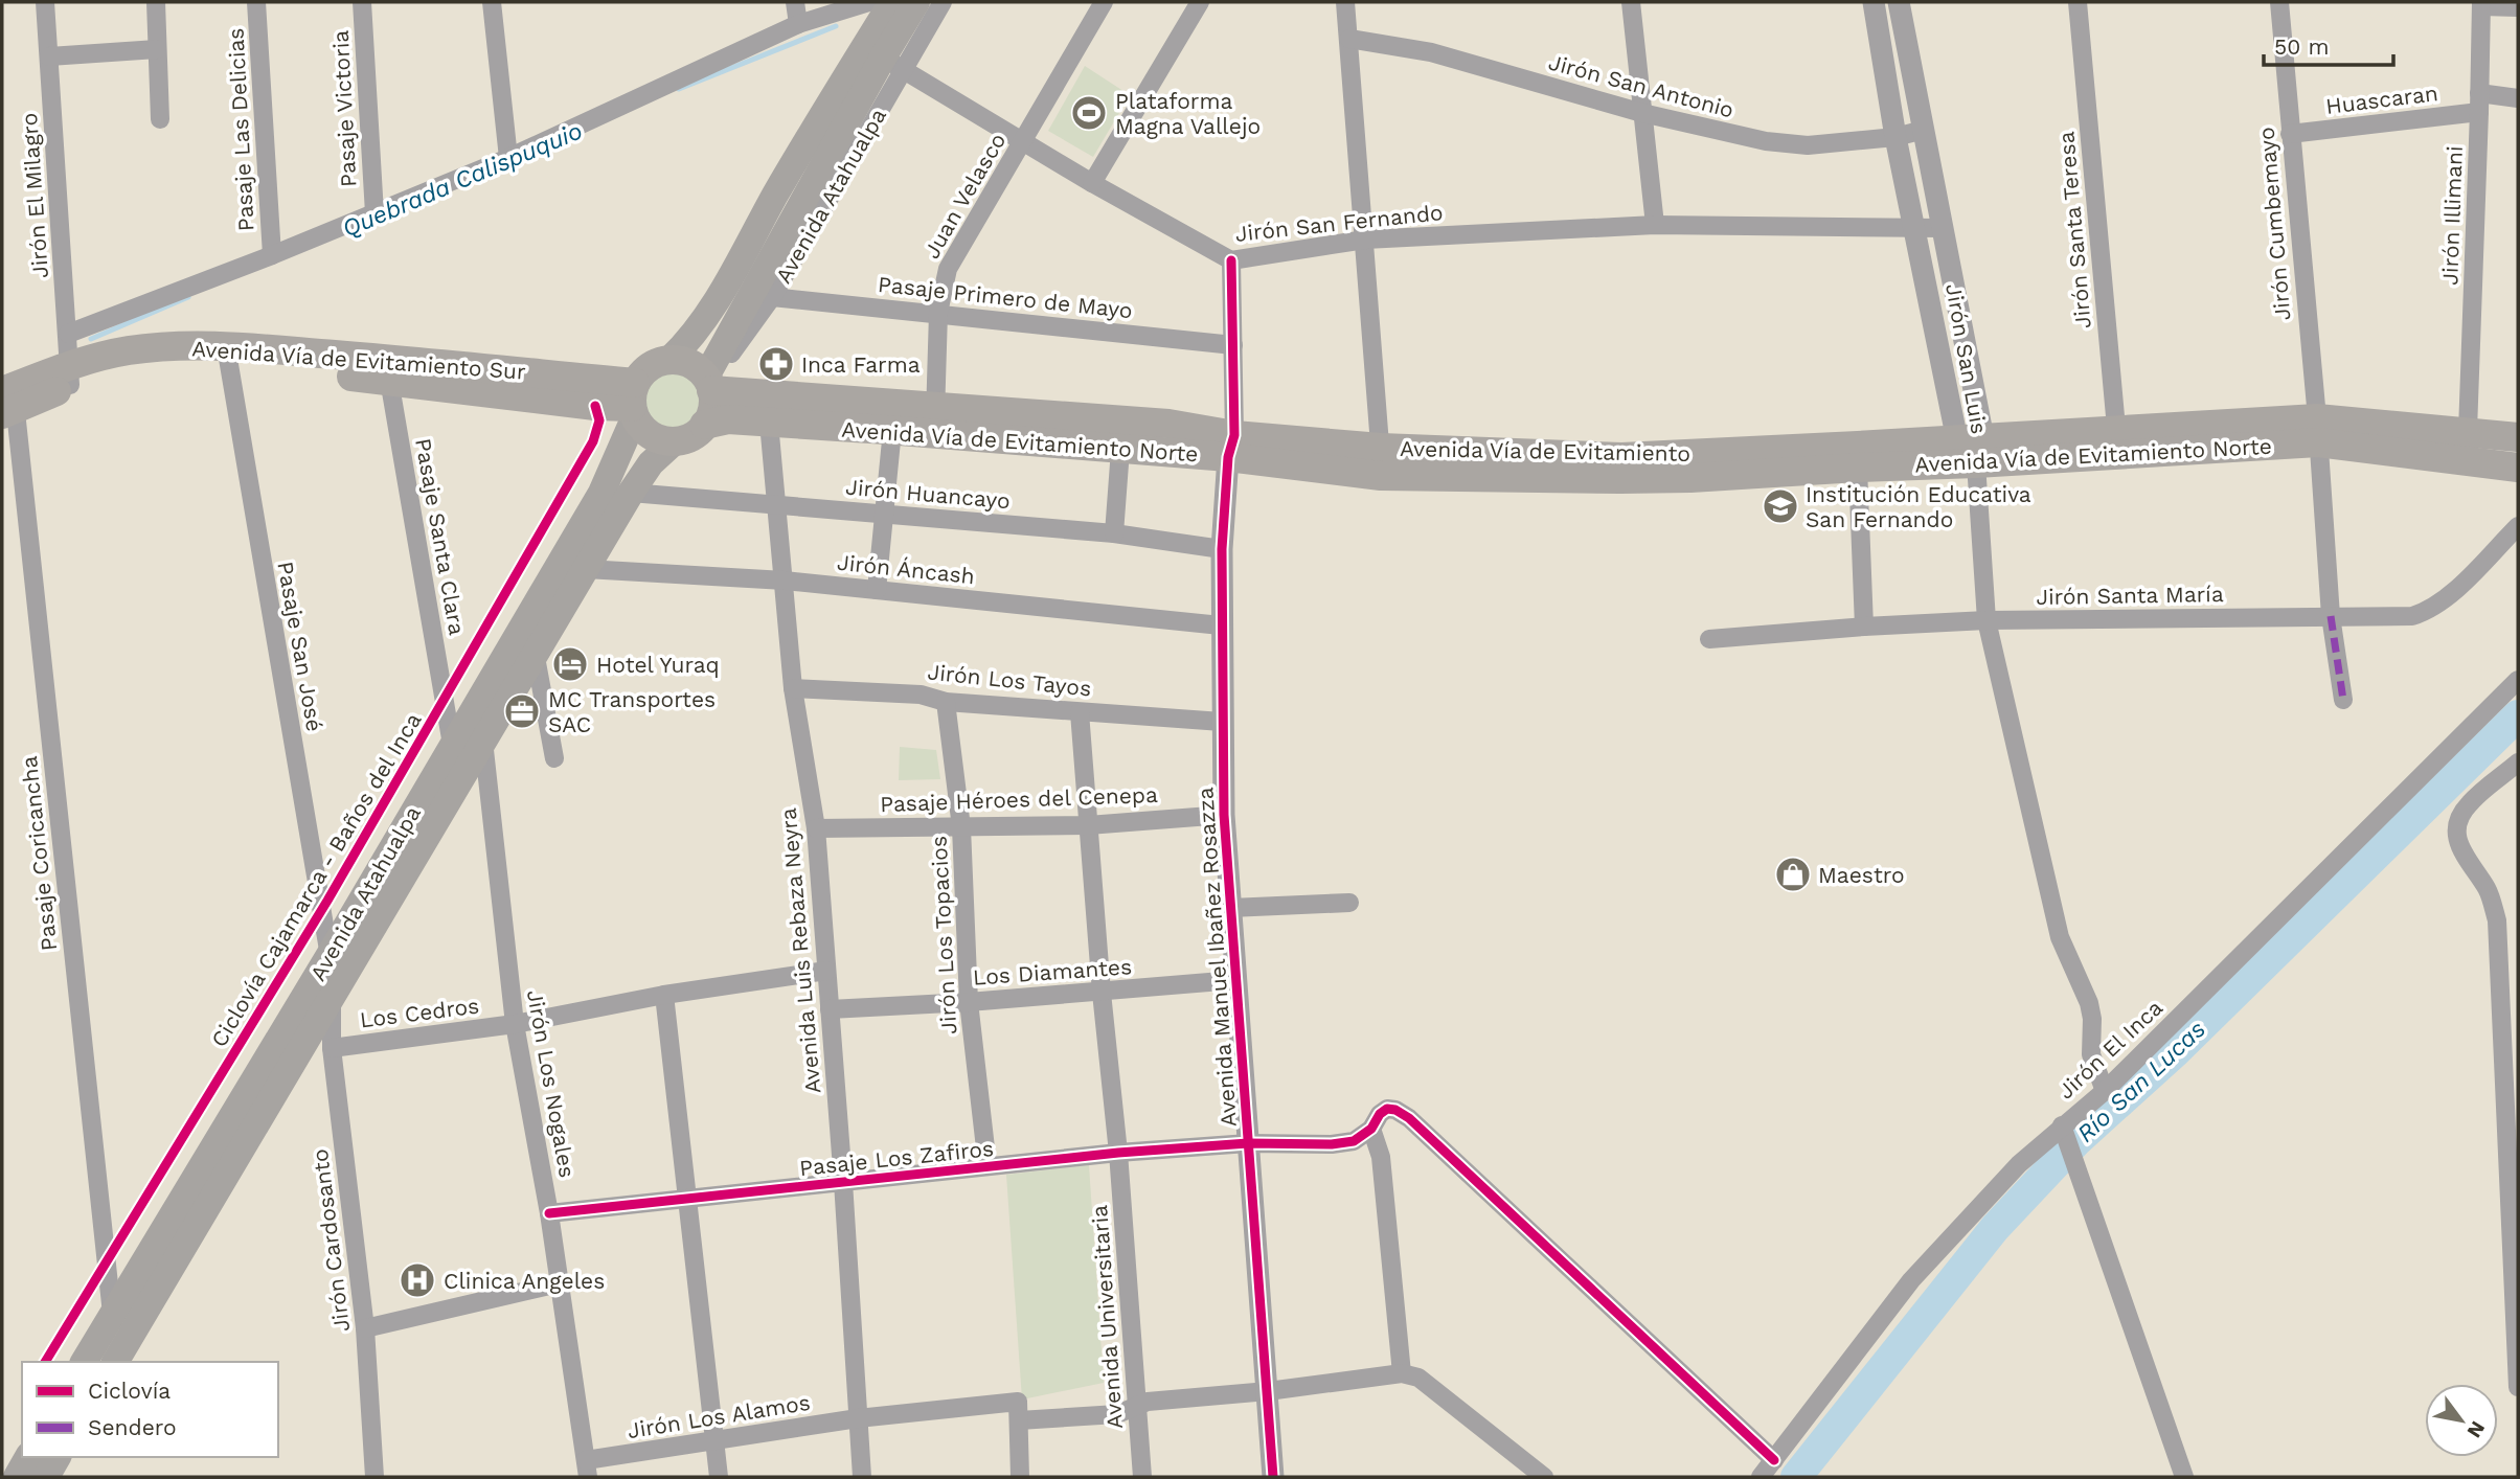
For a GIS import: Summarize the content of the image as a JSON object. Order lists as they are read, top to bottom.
{
  "streets": {
    "highway": ["Avenida Vía de Evitamiento Sur", "Avenida Vía de Evitamiento Norte", "Avenida Vía de Evitamiento"],
    "main road": ["Avenida Atahualpa"],
    "street": [
      "Jirón San Antonio",
      "Huascaran",
      "Pasaje Victoria",
      "Pasaje Las Delicias",
      "Jirón El Milagro",
      "Juan Velasco",
      "Jirón Illimani",
      "Jirón San Fernando",
      "Jirón Cumbemayo",
      "Jirón Santa Teresa",
      "Pasaje Primero de Mayo",
      "Jirón San Luis",
      "Jirón Huancayo",
      "Pasaje Santa Clara",
      "Jirón Áncash",
      "Jirón Santa María",
      "Pasaje San José",
      "Jirón Los Tayos",
      "Pasaje Héroes del Cenepa",
      "Pasaje Coricancha",
      "Jirón Los Topacios",
      "Avenida Luis Rebaza Neyra",
      "Avenida Manuel Ibañez Rosazza",
      "Los Diamantes",
      "Los Cedros",
      "Jirón El Inca",
      "Jirón Los Nogales",
      "Pasaje Los Zafiros",
      "Jirón Cardosanto",
      "Avenida Universitaria",
      "Jirón Los Alamos"
    ],
    "cycle path": ["Ciclovía Cajamarca - Baños del Inca"]
  },
  "crossings": [
    ["Jirón San Antonio", "Jirón San Luis"],
    ["Huascaran", "Jirón Illimani"],
    ["Huascaran", "Jirón Cumbemayo"],
    ["Jirón El Milagro", "Avenida Vía de Evitamiento Sur"],
    ["Avenida Atahualpa", "Jirón San Fernando"],
    ["Avenida Atahualpa", "Pasaje Primero de Mayo"],
    ["Avenida Atahualpa", "Avenida Vía de Evitamiento Sur"],
    ["Avenida Atahualpa", "Avenida Vía de Evitamiento Norte"],
    ["Avenida Atahualpa", "Jirón Huancayo"],
    ["Avenida Atahualpa", "Pasaje Santa Clara"],
    ["Avenida Atahualpa", "Jirón Áncash"],
    ["Avenida Atahualpa", "Pasaje San José"],
    ["Avenida Atahualpa", "Pasaje Coricancha"],
    ["Avenida Atahualpa", "Jirón Los Nogales"],
    ["Avenida Atahualpa", "Jirón Cardosanto"],
    ["Juan Velasco", "Jirón San Fernando"],
    ["Juan Velasco", "Pasaje Primero de Mayo"],
    ["Juan Velasco", "Avenida Vía de Evitamiento Norte"],
    ["Jirón Illimani", "Avenida Vía de Evitamiento"],
    ["Jirón San Fernando", "Jirón San Luis"],
    ["Jirón Cumbemayo", "Avenida Vía de Evitamiento"],
    ["Jirón Cumbemayo", "Jirón Santa María"],
    ["Jirón Santa Teresa", "Avenida Vía de Evitamiento"],
    ["Jirón San Luis", "Avenida Vía de Evitamiento Norte"],
    ["Jirón San Luis", "Avenida Vía de Evitamiento"],
    ["Avenida Vía de Evitamiento Sur", "Avenida Vía de Evitamiento Norte"],
    ["Avenida Vía de Evitamiento Sur", "Pasaje Santa Clara"],
    ["Avenida Vía de Evitamiento Sur", "Pasaje San José"],
    ["Avenida Vía de Evitamiento Sur", "Pasaje Coricancha"],
    ["Avenida Vía de Evitamiento Norte", "Avenida Vía de Evitamiento"],
    ["Avenida Vía de Evitamiento Norte", "Avenida Luis Rebaza Neyra"],
    ["Avenida Vía de Evitamiento Norte", "Avenida Manuel Ibañez Rosazza"],
    ["Jirón Huancayo", "Avenida Luis Rebaza Neyra"],
    ["Jirón Huancayo", "Avenida Manuel Ibañez Rosazza"],
    ["Jirón Áncash", "Avenida Luis Rebaza Neyra"],
    ["Jirón Áncash", "Avenida Manuel Ibañez Rosazza"],
    ["Pasaje San José", "Jirón Cardosanto"],
    ["Jirón Los Tayos", "Jirón Los Topacios"],
    ["Jirón Los Tayos", "Avenida Luis Rebaza Neyra"],
    ["Jirón Los Tayos", "Avenida Manuel Ibañez Rosazza"],
    ["Jirón Los Tayos", "Avenida Universitaria"],
    ["Pasaje Héroes del Cenepa", "Jirón Los Topacios"],
    ["Pasaje Héroes del Cenepa", "Avenida Luis Rebaza Neyra"],
    ["Pasaje Héroes del Cenepa", "Avenida Manuel Ibañez Rosazza"],
    ["Pasaje Héroes del Cenepa", "Avenida Universitaria"],
    ["Jirón Los Topacios", "Los Diamantes"],
    ["Jirón Los Topacios", "Pasaje Los Zafiros"],
    ["Avenida Luis Rebaza Neyra", "Los Diamantes"],
    ["Avenida Luis Rebaza Neyra", "Los Cedros"],
    ["Avenida Luis Rebaza Neyra", "Pasaje Los Zafiros"],
    ["Avenida Luis Rebaza Neyra", "Jirón Los Alamos"],
    ["Avenida Manuel Ibañez Rosazza", "Los Diamantes"],
    ["Avenida Manuel Ibañez Rosazza", "Pasaje Los Zafiros"],
    ["Avenida Manuel Ibañez Rosazza", "Jirón Los Alamos"],
    ["Los Diamantes", "Avenida Universitaria"],
    ["Los Cedros", "Jirón Los Nogales"],
    ["Los Cedros", "Jirón Cardosanto"],
    ["Jirón El Inca", "Pasaje Los Zafiros"],
    ["Jirón Los Nogales", "Pasaje Los Zafiros"],
    ["Jirón Los Nogales", "Jirón Los Alamos"],
    ["Pasaje Los Zafiros", "Avenida Universitaria"],
    ["Avenida Universitaria", "Jirón Los Alamos"]
  ],
  "water": ["Quebrada Calispuquio", "Río San Lucas"],
  "places": {
    "sports": ["Plataforma Magna Vallejo"],
    "pharmacy": ["Inca Farma"],
    "school or university": ["Institución Educativa San Fernando"],
    "hotel": ["Hotel Yuraq"],
    "office": ["MC Transportes SAC"],
    "shop": ["Maestro"],
    "hospital": ["Clinica Angeles"]
  },
  "legend": ["Ciclovía", "Sendero"],
  "scale_bar": "50 m",
  "north": "bottom right"
}
